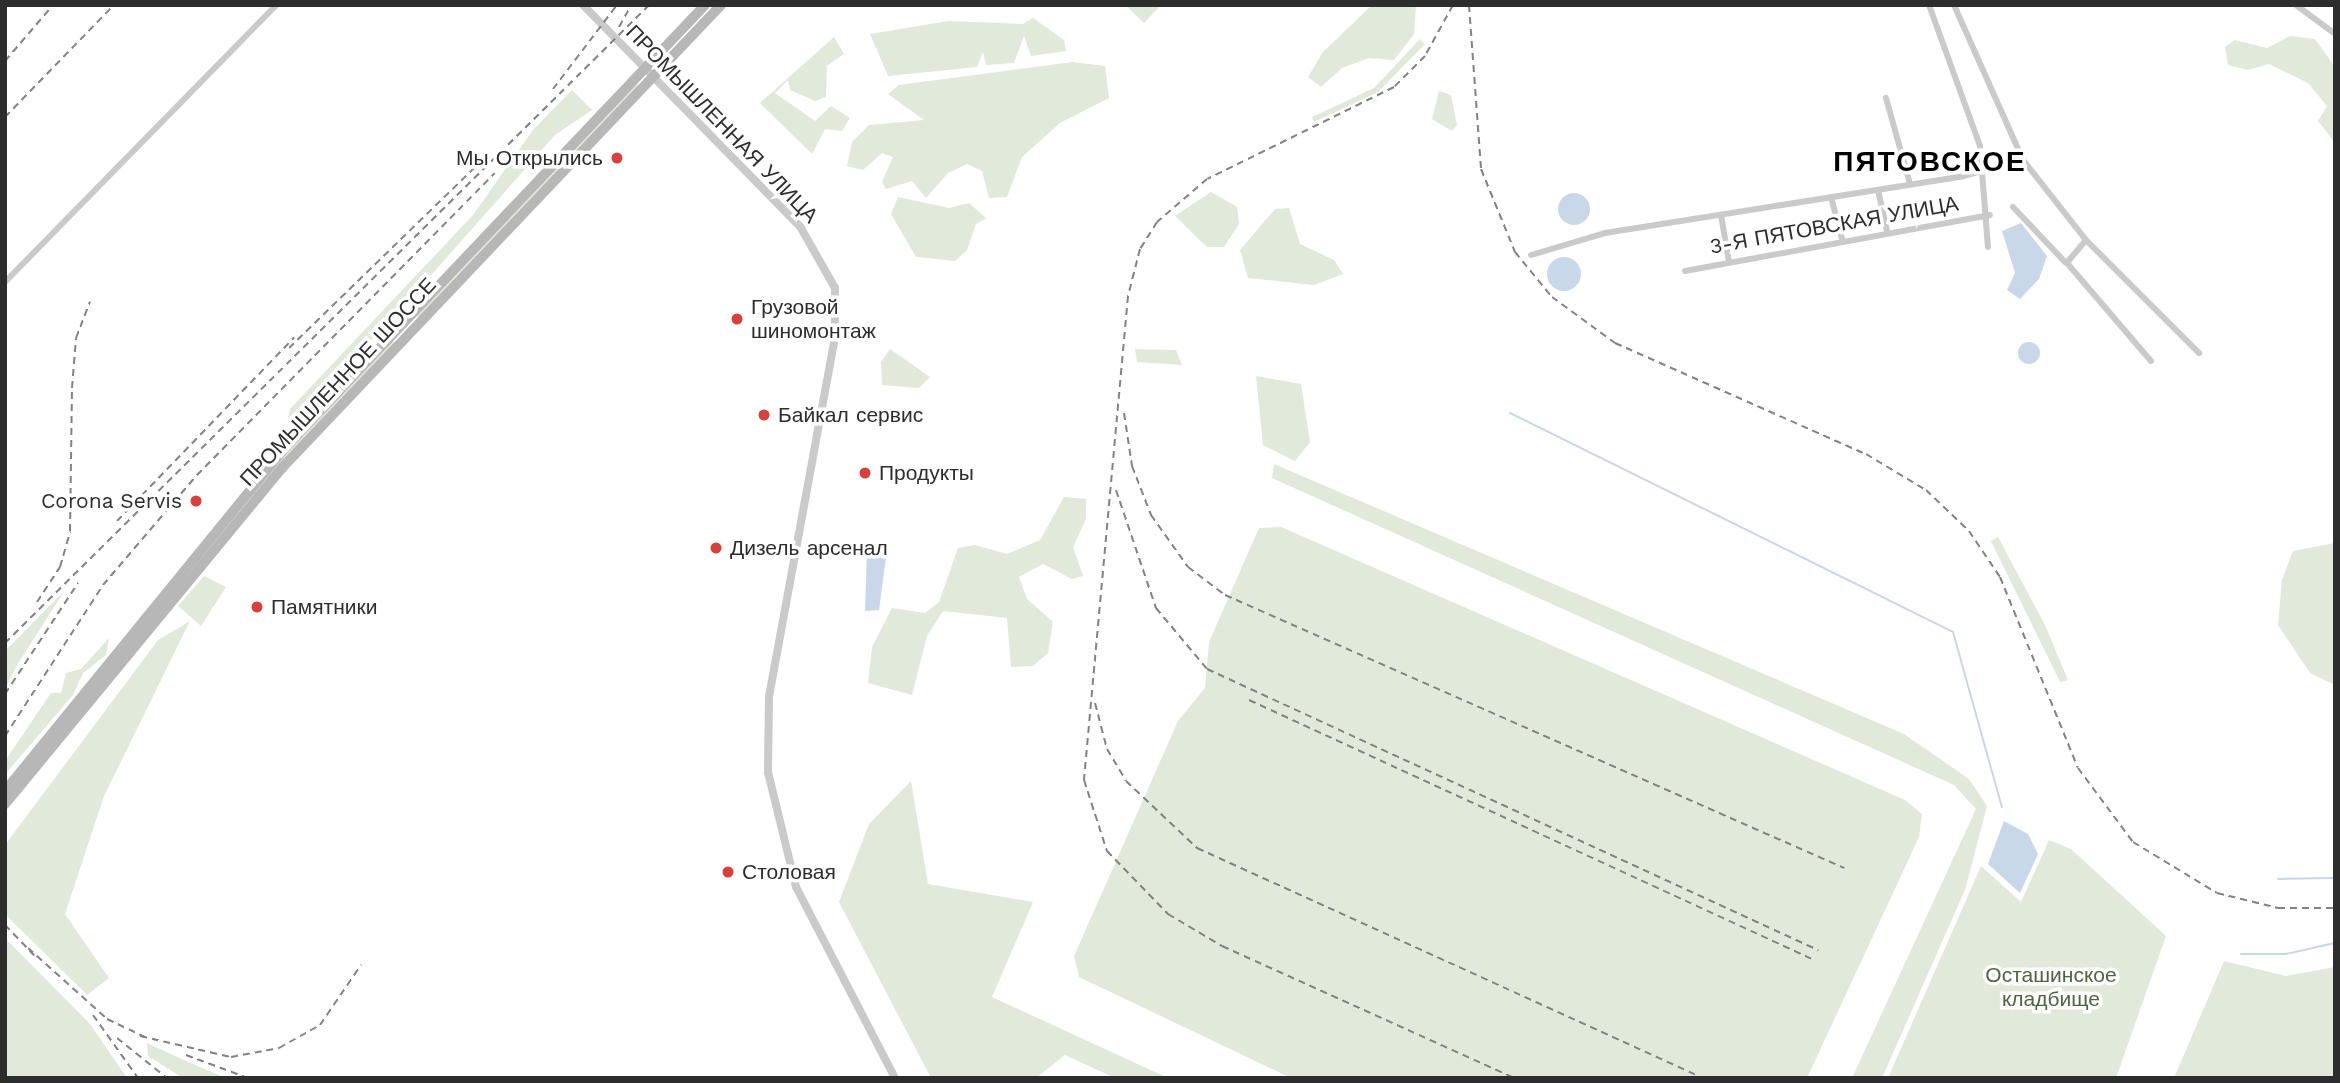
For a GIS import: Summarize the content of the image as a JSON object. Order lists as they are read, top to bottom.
{
  "streets": {
    "main road": ["ПРОМЫШЛЕННОЕ ШОССЕ"],
    "street": ["ПРОМЫШЛЕННАЯ УЛИЦА", "3-Я ПЯТОВСКАЯ УЛИЦА"]
  },
  "crossings": [
    ["ПРОМЫШЛЕННАЯ УЛИЦА", "ПРОМЫШЛЕННОЕ ШОССЕ"]
  ],
  "districts": ["ПЯТОВСКОЕ"],
  "parks": ["Осташинское кладбище"],
  "places": [
    "Мы Открылись",
    "Грузовой шиномонтаж",
    "Байкал сервис",
    "Продукты",
    "Corona Servis",
    "Дизель арсенал",
    "Памятники",
    "Столовая"
  ]
}
